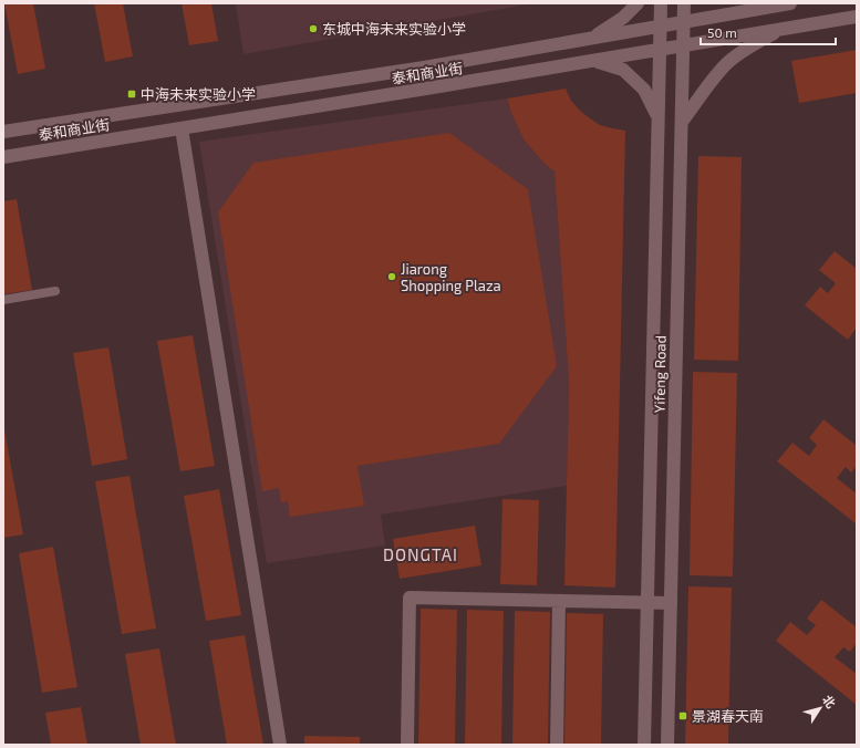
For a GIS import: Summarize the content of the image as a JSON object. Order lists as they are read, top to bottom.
{
  "streets": {
    "street": ["泰和商业街", "Yifeng Road"]
  },
  "crossings": [
    ["泰和商业街", "Yifeng Road"]
  ],
  "districts": ["DONGTAI"],
  "places": {
    "other": ["东城中海未来实验小学", "Jiarong Shopping Plaza"],
    "transit": ["中海未来实验小学", "景湖春天南"]
  },
  "scale_bar": "50 m",
  "north": "top right"
}
